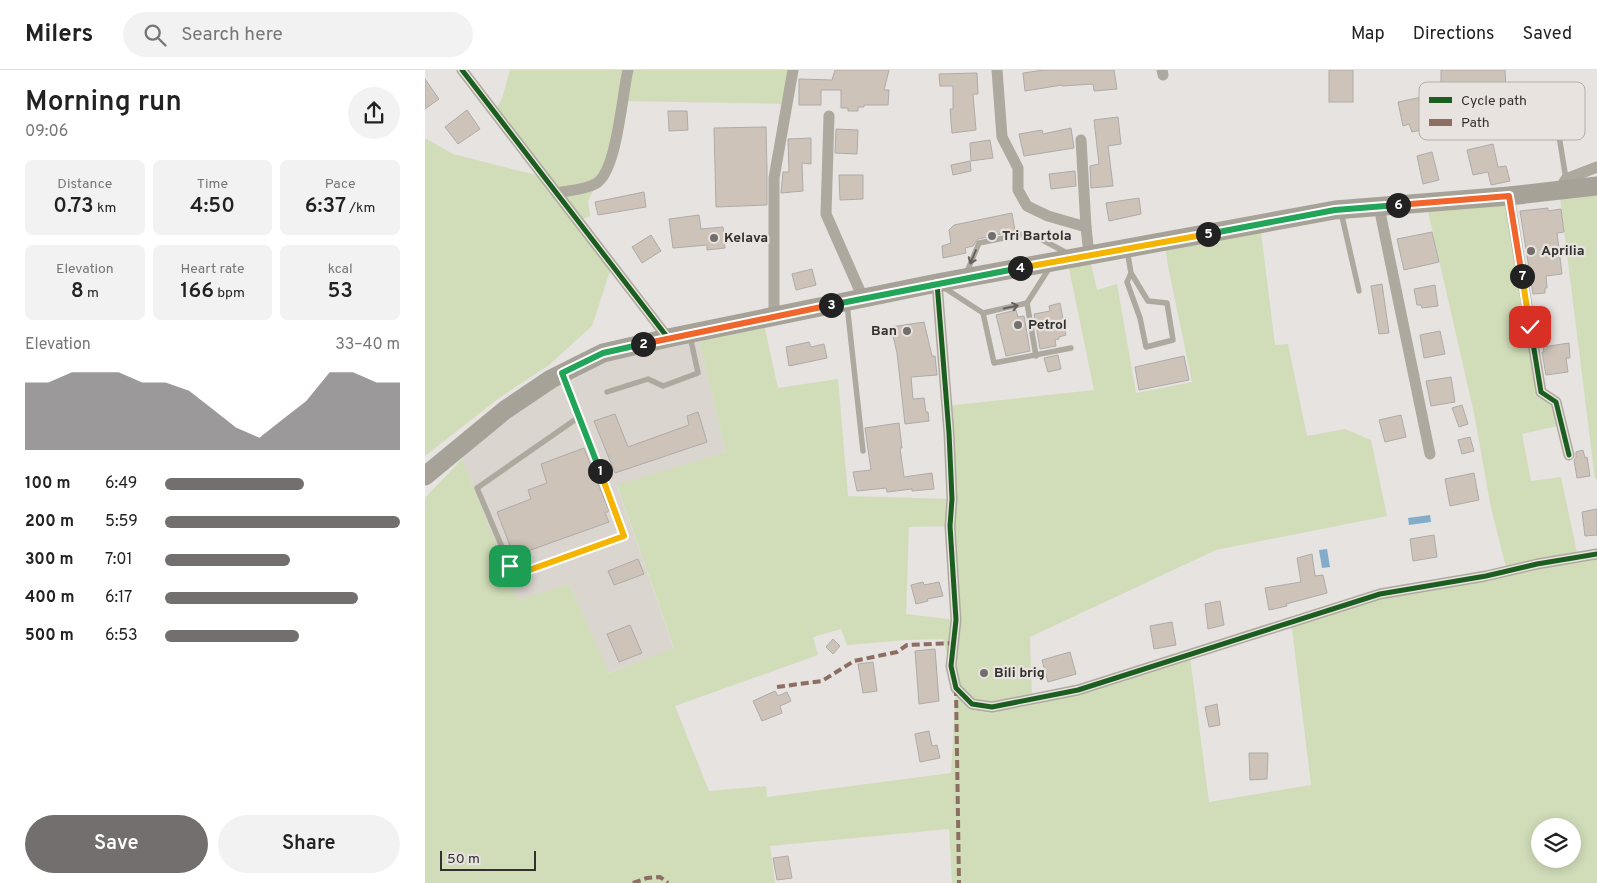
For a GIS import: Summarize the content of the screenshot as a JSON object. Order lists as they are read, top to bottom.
{
  "places": [
    "Tri Bartola",
    "Kelava",
    "Aprilia",
    "Petrol",
    "Ban",
    "Bili brig"
  ],
  "legend": ["Cycle path", "Path"],
  "scale_bar": "50 m",
  "page": {
    "header": "Milers",
    "search": "Search here",
    "nav": ["Map", "Directions", "Saved"],
    "heading": ["Morning run", "09:06"],
    "stats": [
      ["Distance", "0.73 km"],
      ["Time", "4:50"],
      ["Pace", "6:37 /km"],
      ["Elevation", "8 m"],
      ["Heart rate", "166 bpm"],
      ["kcal", "53"]
    ],
    "pins": [
      "6",
      "5",
      "4",
      "7",
      "3",
      "2",
      "1"
    ],
    "chart": ["Elevation", "33–40 m"],
    "list": [
      {
        "name": "100 m",
        "note": "6:49"
      },
      {
        "name": "200 m",
        "note": "5:59"
      },
      {
        "name": "300 m",
        "note": "7:01"
      },
      {
        "name": "400 m",
        "note": "6:17"
      },
      {
        "name": "500 m",
        "note": "6:53"
      }
    ],
    "buttons": ["Save", "Share"],
    "scale": "50 m"
  }
}
